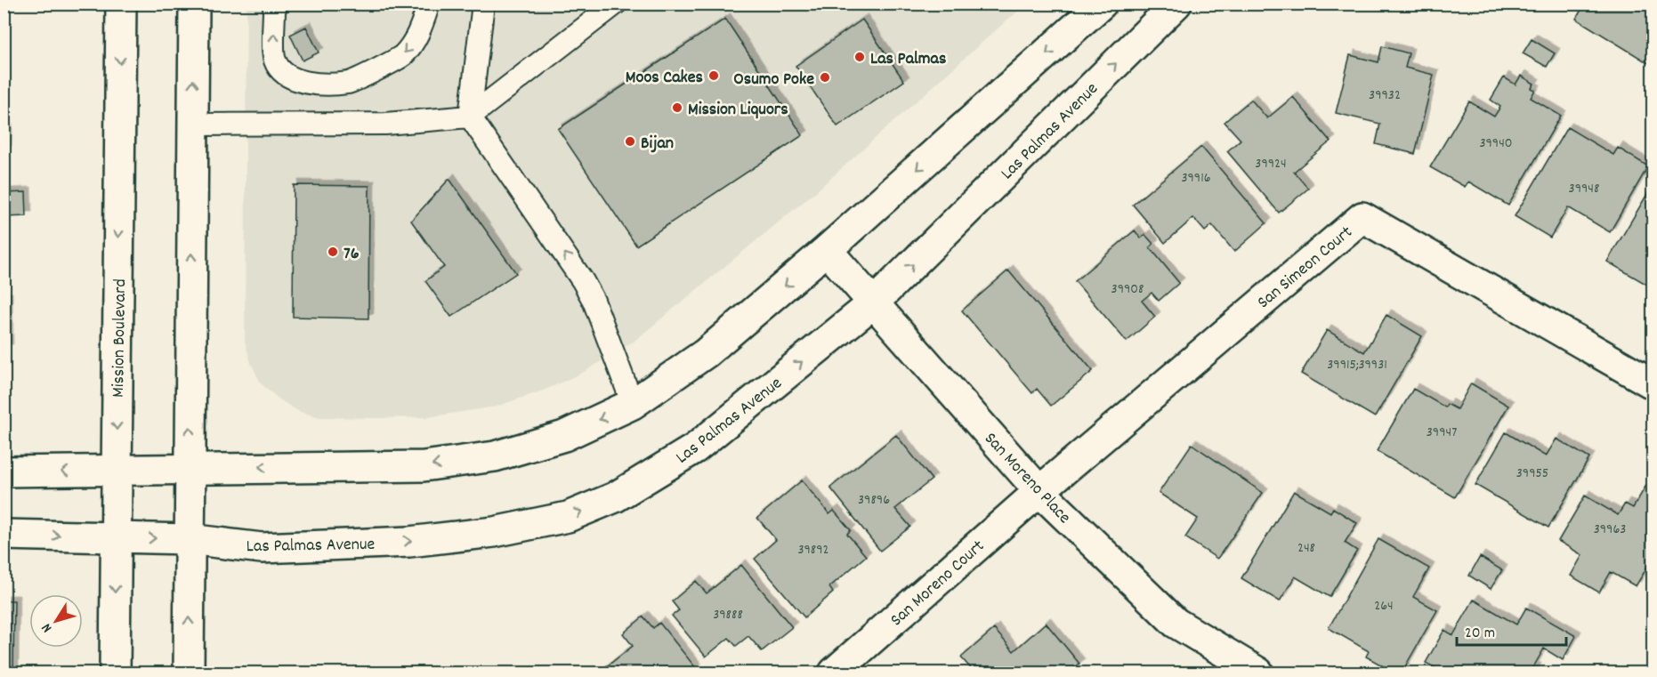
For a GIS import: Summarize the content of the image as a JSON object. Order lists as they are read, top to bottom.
{
  "streets": {
    "street": [
      "Las Palmas Avenue",
      "San Simeon Court",
      "Mission Boulevard",
      "San Moreno Place",
      "San Moreno Court"
    ]
  },
  "crossings": [
    ["Las Palmas Avenue", "Mission Boulevard"],
    ["Las Palmas Avenue", "San Moreno Place"],
    ["San Simeon Court", "San Moreno Place"],
    ["San Simeon Court", "San Moreno Court"],
    ["San Moreno Place", "San Moreno Court"]
  ],
  "places": [
    "Las Palmas",
    "Moos Cakes",
    "Osumo Poke",
    "Mission Liquors",
    "Bijan",
    "76"
  ],
  "house_numbers": [
    "39932",
    "39940",
    "39924",
    "39916",
    "39948",
    "39908",
    "39915;39931",
    "39947",
    "39955",
    "39896",
    "39963",
    "248",
    "39892",
    "264",
    "39888"
  ],
  "scale_bar": "20 m",
  "north": "bottom left"
}
